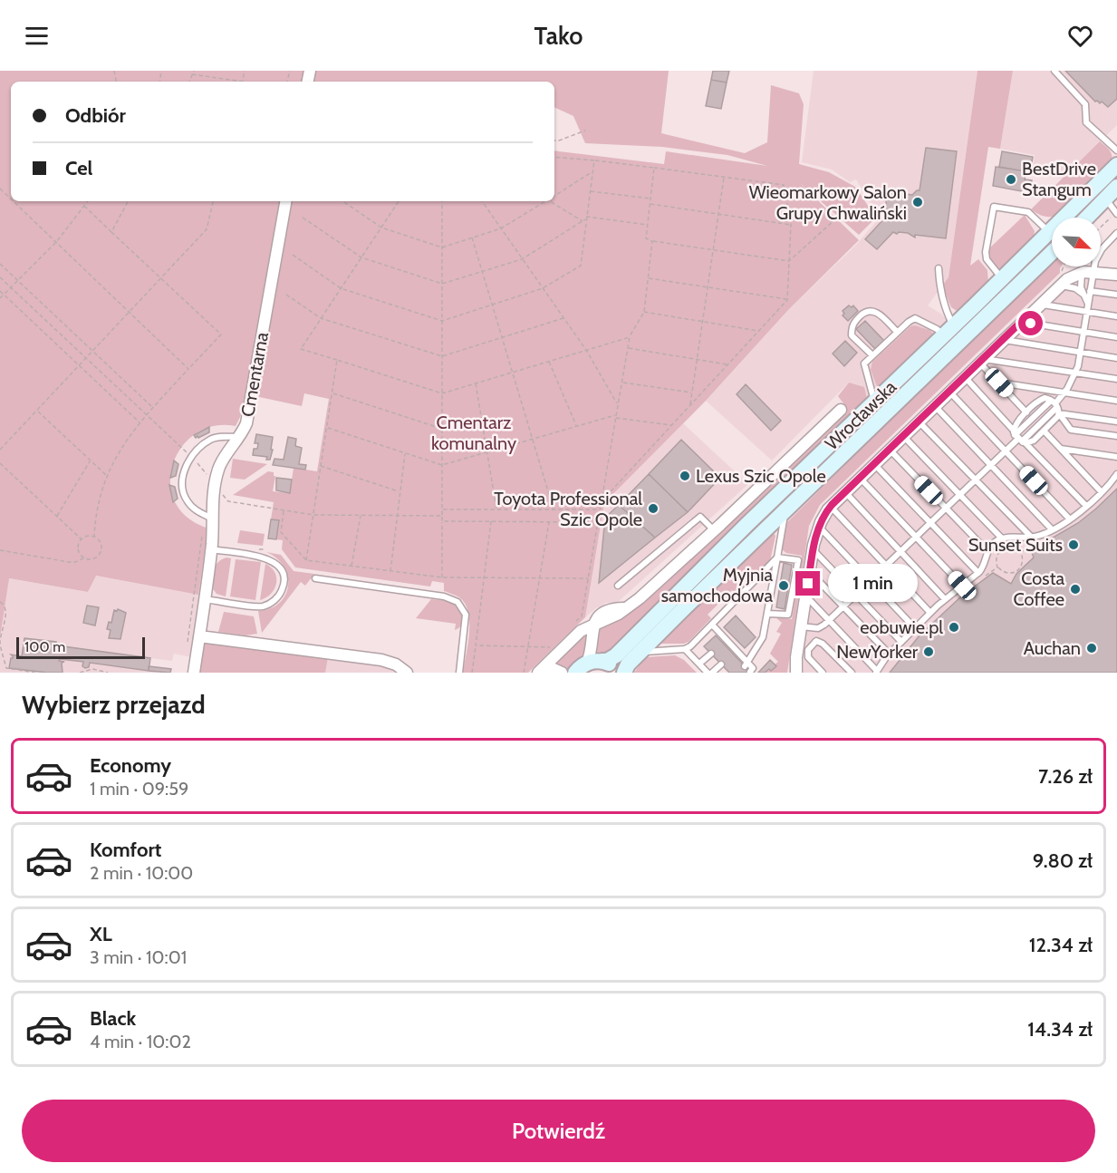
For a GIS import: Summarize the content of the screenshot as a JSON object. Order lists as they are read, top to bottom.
{
  "streets": {
    "main road": ["Wrocławska"],
    "street": ["Cmentarna"]
  },
  "parks": ["Cmentarz komunalny"],
  "places": [
    "BestDrive Stangum",
    "Wieomarkowy Salon Grupy Chwaliński",
    "Lexus Szic Opole",
    "Toyota Professional Szic Opole",
    "Sunset Suits",
    "Myjnia samochodowa",
    "Costa Coffee",
    "eobuwie.pl",
    "Auchan",
    "NewYorker"
  ],
  "scale_bar": "100 m",
  "north": "bottom right",
  "page": {
    "header": "Tako",
    "banner": ["Odbiór", "Cel"],
    "bubble": "1 min",
    "scale": "100 m",
    "heading": "Wybierz przejazd",
    "list": [
      {
        "name": "Economy",
        "note": "1 min · 09:59",
        "value": "7.26 zł"
      },
      {
        "name": "Komfort",
        "note": "2 min · 10:00",
        "value": "9.80 zł"
      },
      {
        "name": "XL",
        "note": "3 min · 10:01",
        "value": "12.34 zł"
      },
      {
        "name": "Black",
        "note": "4 min · 10:02",
        "value": "14.34 zł"
      }
    ],
    "buttons": "Potwierdź"
  }
}
